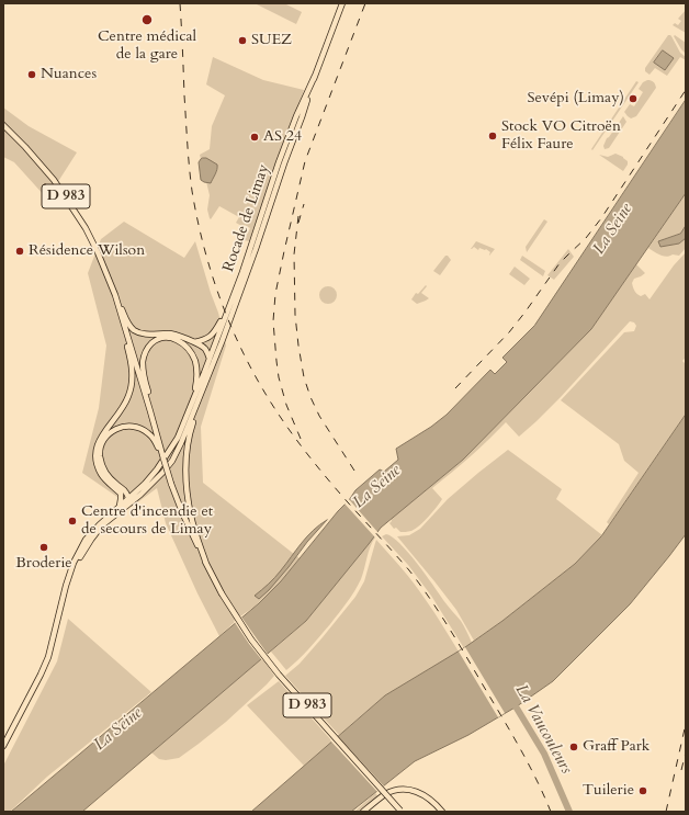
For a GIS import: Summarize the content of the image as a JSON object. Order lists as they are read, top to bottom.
{
  "streets": {
    "main road": ["D 983", "Rocade de Limay"]
  },
  "water": ["La Seine", "La Vaucouleurs"],
  "places": [
    "Centre médical de la gare",
    "SUEZ",
    "Nuances",
    "Sevépi (Limay)",
    "Stock VO Citroën Félix Faure",
    "AS 24",
    "Résidence Wilson",
    "Centre d'incendie et de secours de Limay",
    "Broderie",
    "Graff Park",
    "Tuilerie"
  ]
}
